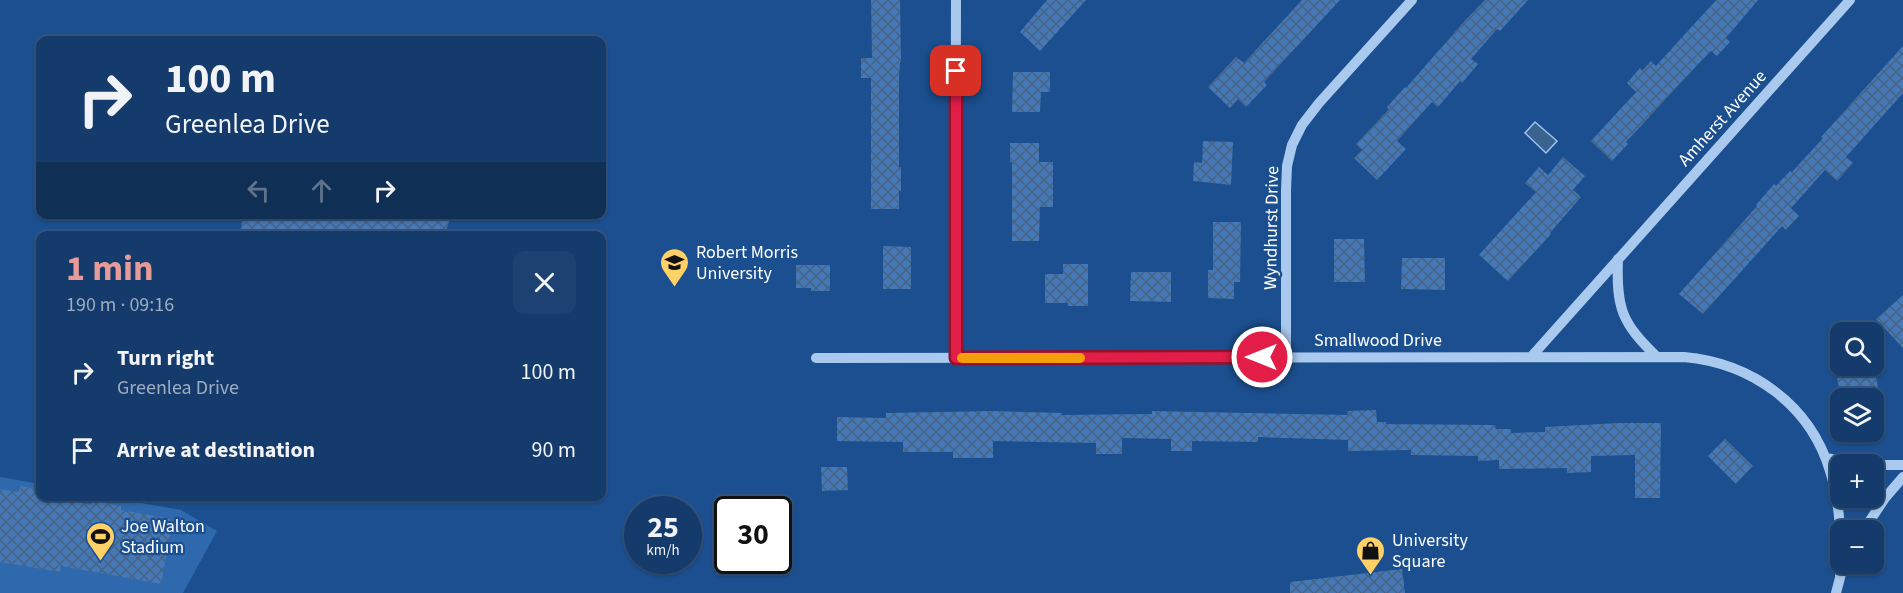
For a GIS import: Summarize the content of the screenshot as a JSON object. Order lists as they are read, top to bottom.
{
  "streets": {
    "street": ["Amherst Avenue", "Wyndhurst Drive", "Smallwood Drive"]
  },
  "crossings": [
    ["Amherst Avenue", "Smallwood Drive"],
    ["Wyndhurst Drive", "Smallwood Drive"]
  ],
  "places": {
    "school or university": ["Robert Morris University"],
    "sports": ["Joe Walton Stadium"],
    "shop": ["University Square"]
  },
  "page": {
    "turn": ["100 m", "Greenlea Drive"],
    "heading": ["1 min", "190 m · 09:16"],
    "map_buttons": ["+", "−"],
    "list": [
      {
        "name": "Turn right",
        "note": "Greenlea Drive",
        "value": "100 m"
      },
      {
        "name": "Arrive at destination",
        "value": "90 m"
      }
    ],
    "speed": "25 km/h",
    "limit": "30"
  }
}
